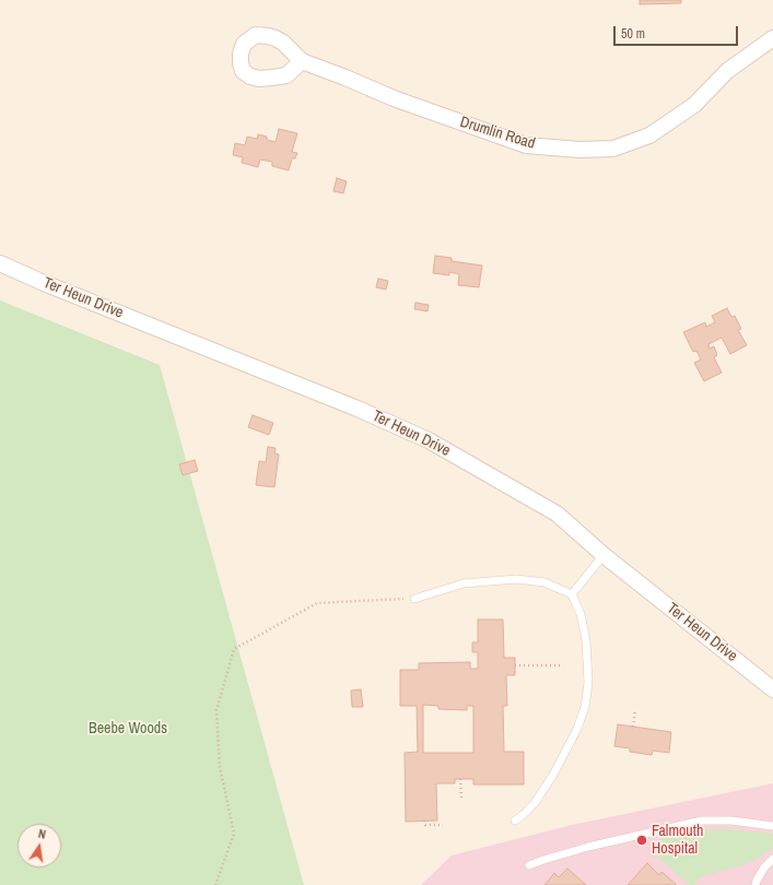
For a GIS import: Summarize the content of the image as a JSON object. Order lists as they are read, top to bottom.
{
  "streets": {
    "street": ["Drumlin Road", "Ter Heun Drive"]
  },
  "parks": ["Beebe Woods"],
  "places": ["Falmouth Hospital"],
  "scale_bar": "50 m",
  "north": "top"
}
